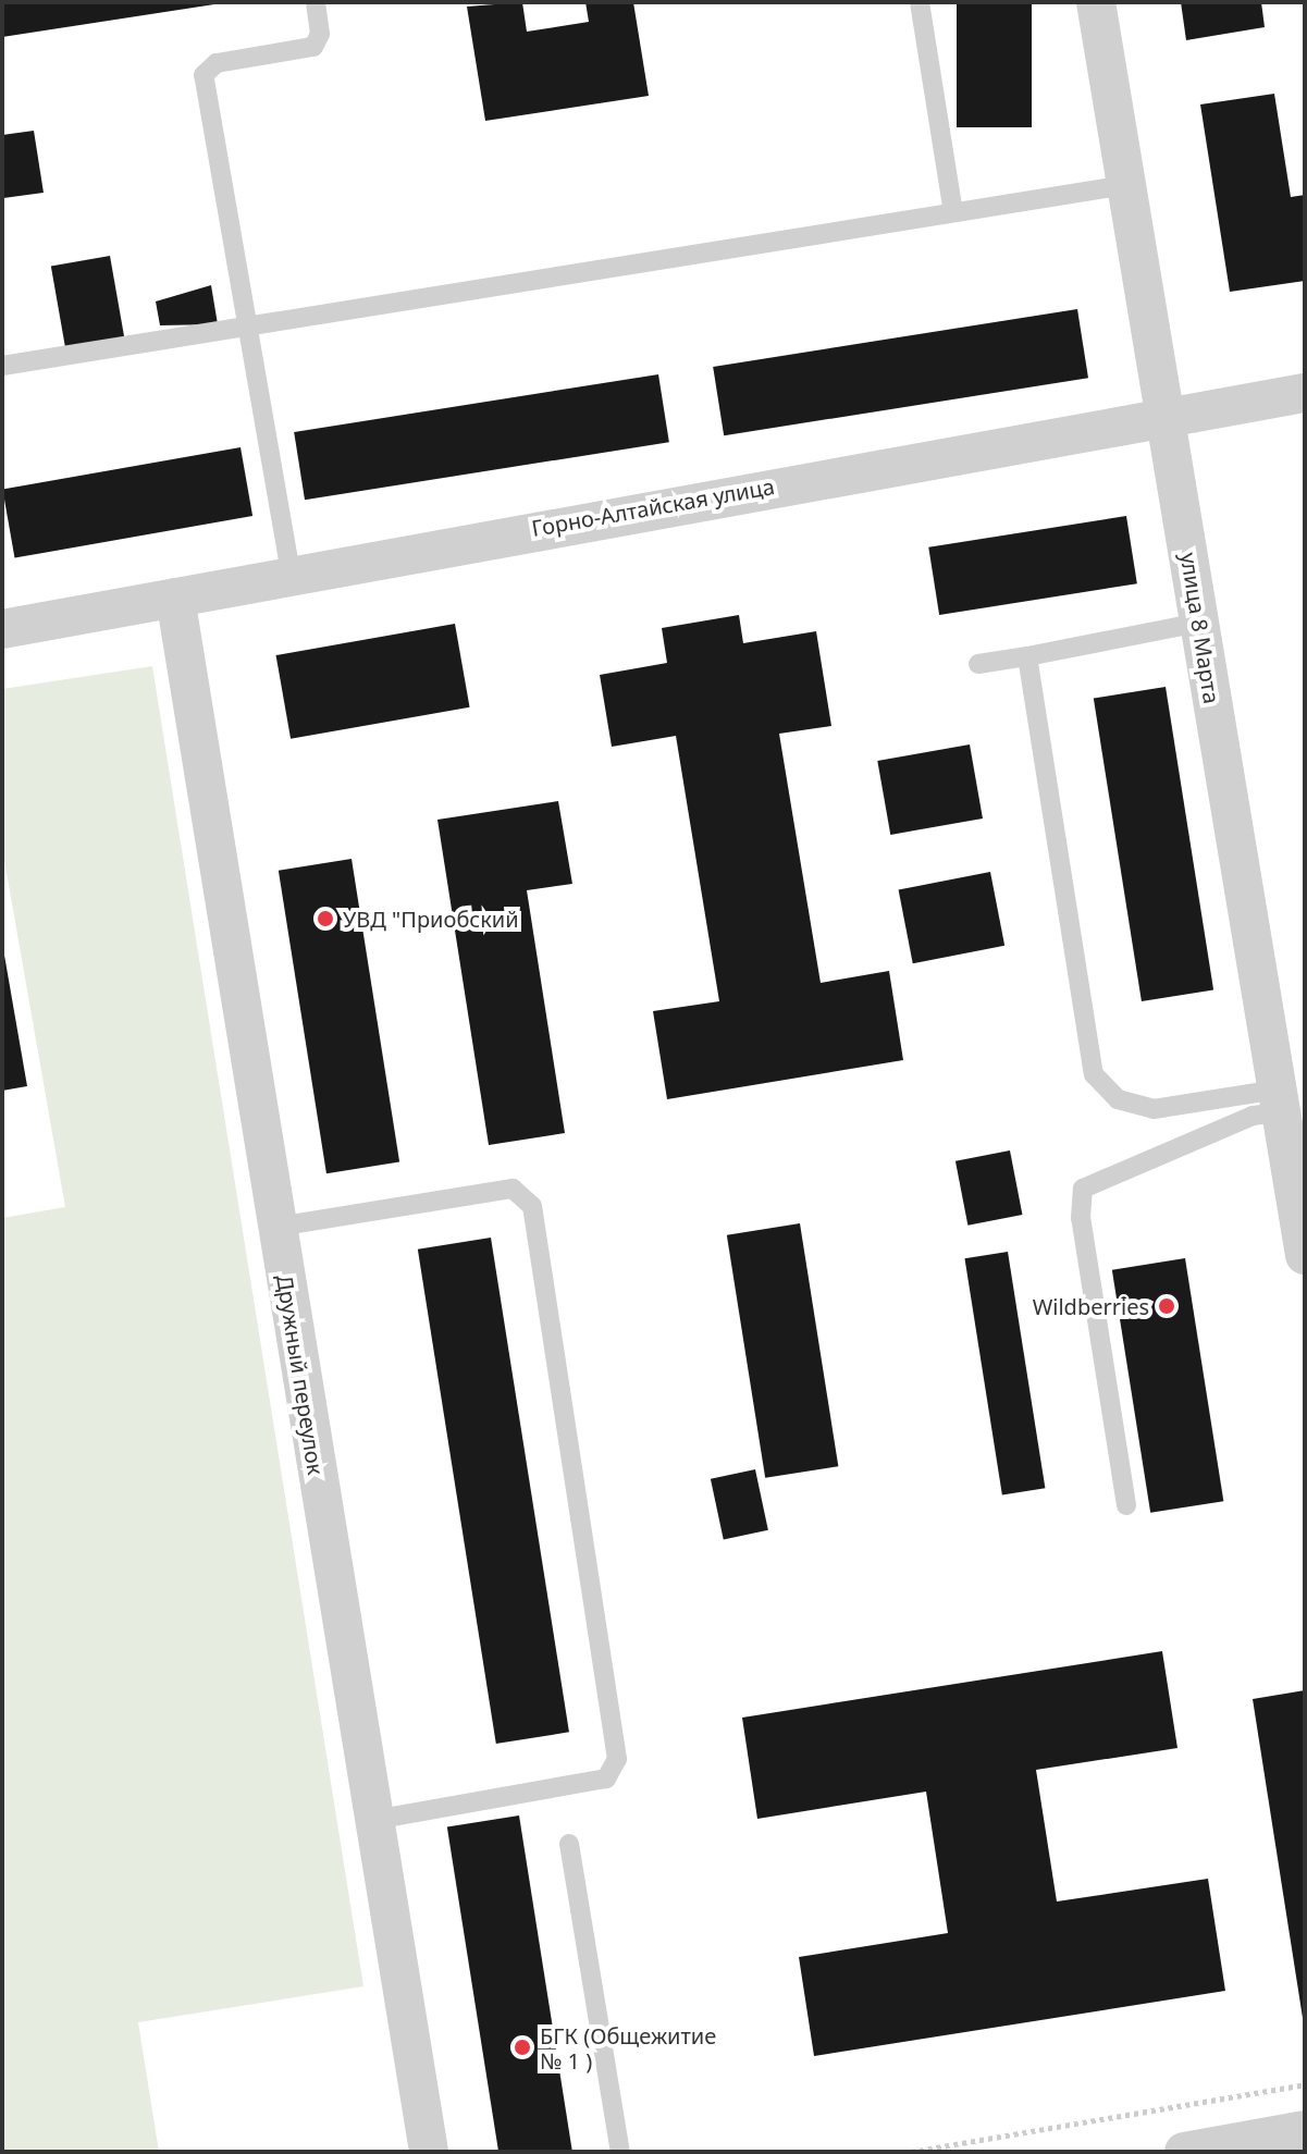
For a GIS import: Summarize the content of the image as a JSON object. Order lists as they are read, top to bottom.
{
  "streets": {
    "street": ["Горно-Алтайская улица", "улица 8 Марта", "Дружный переулок"]
  },
  "crossings": [
    ["Горно-Алтайская улица", "улица 8 Марта"],
    ["Горно-Алтайская улица", "Дружный переулок"]
  ],
  "places": ["УВД \"Приобский", "Wildberries", "БГК (Общежитие № 1 )"]
}
